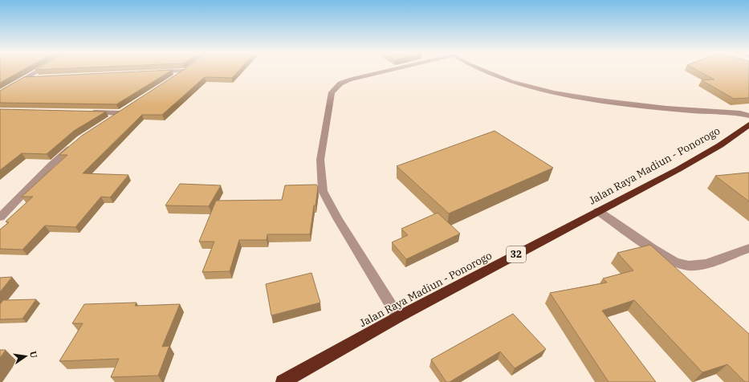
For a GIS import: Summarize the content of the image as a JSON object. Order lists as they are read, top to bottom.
{
  "streets": {
    "highway": ["Jalan Raya Madiun - Ponorogo", "32"]
  },
  "north": "right"
}
